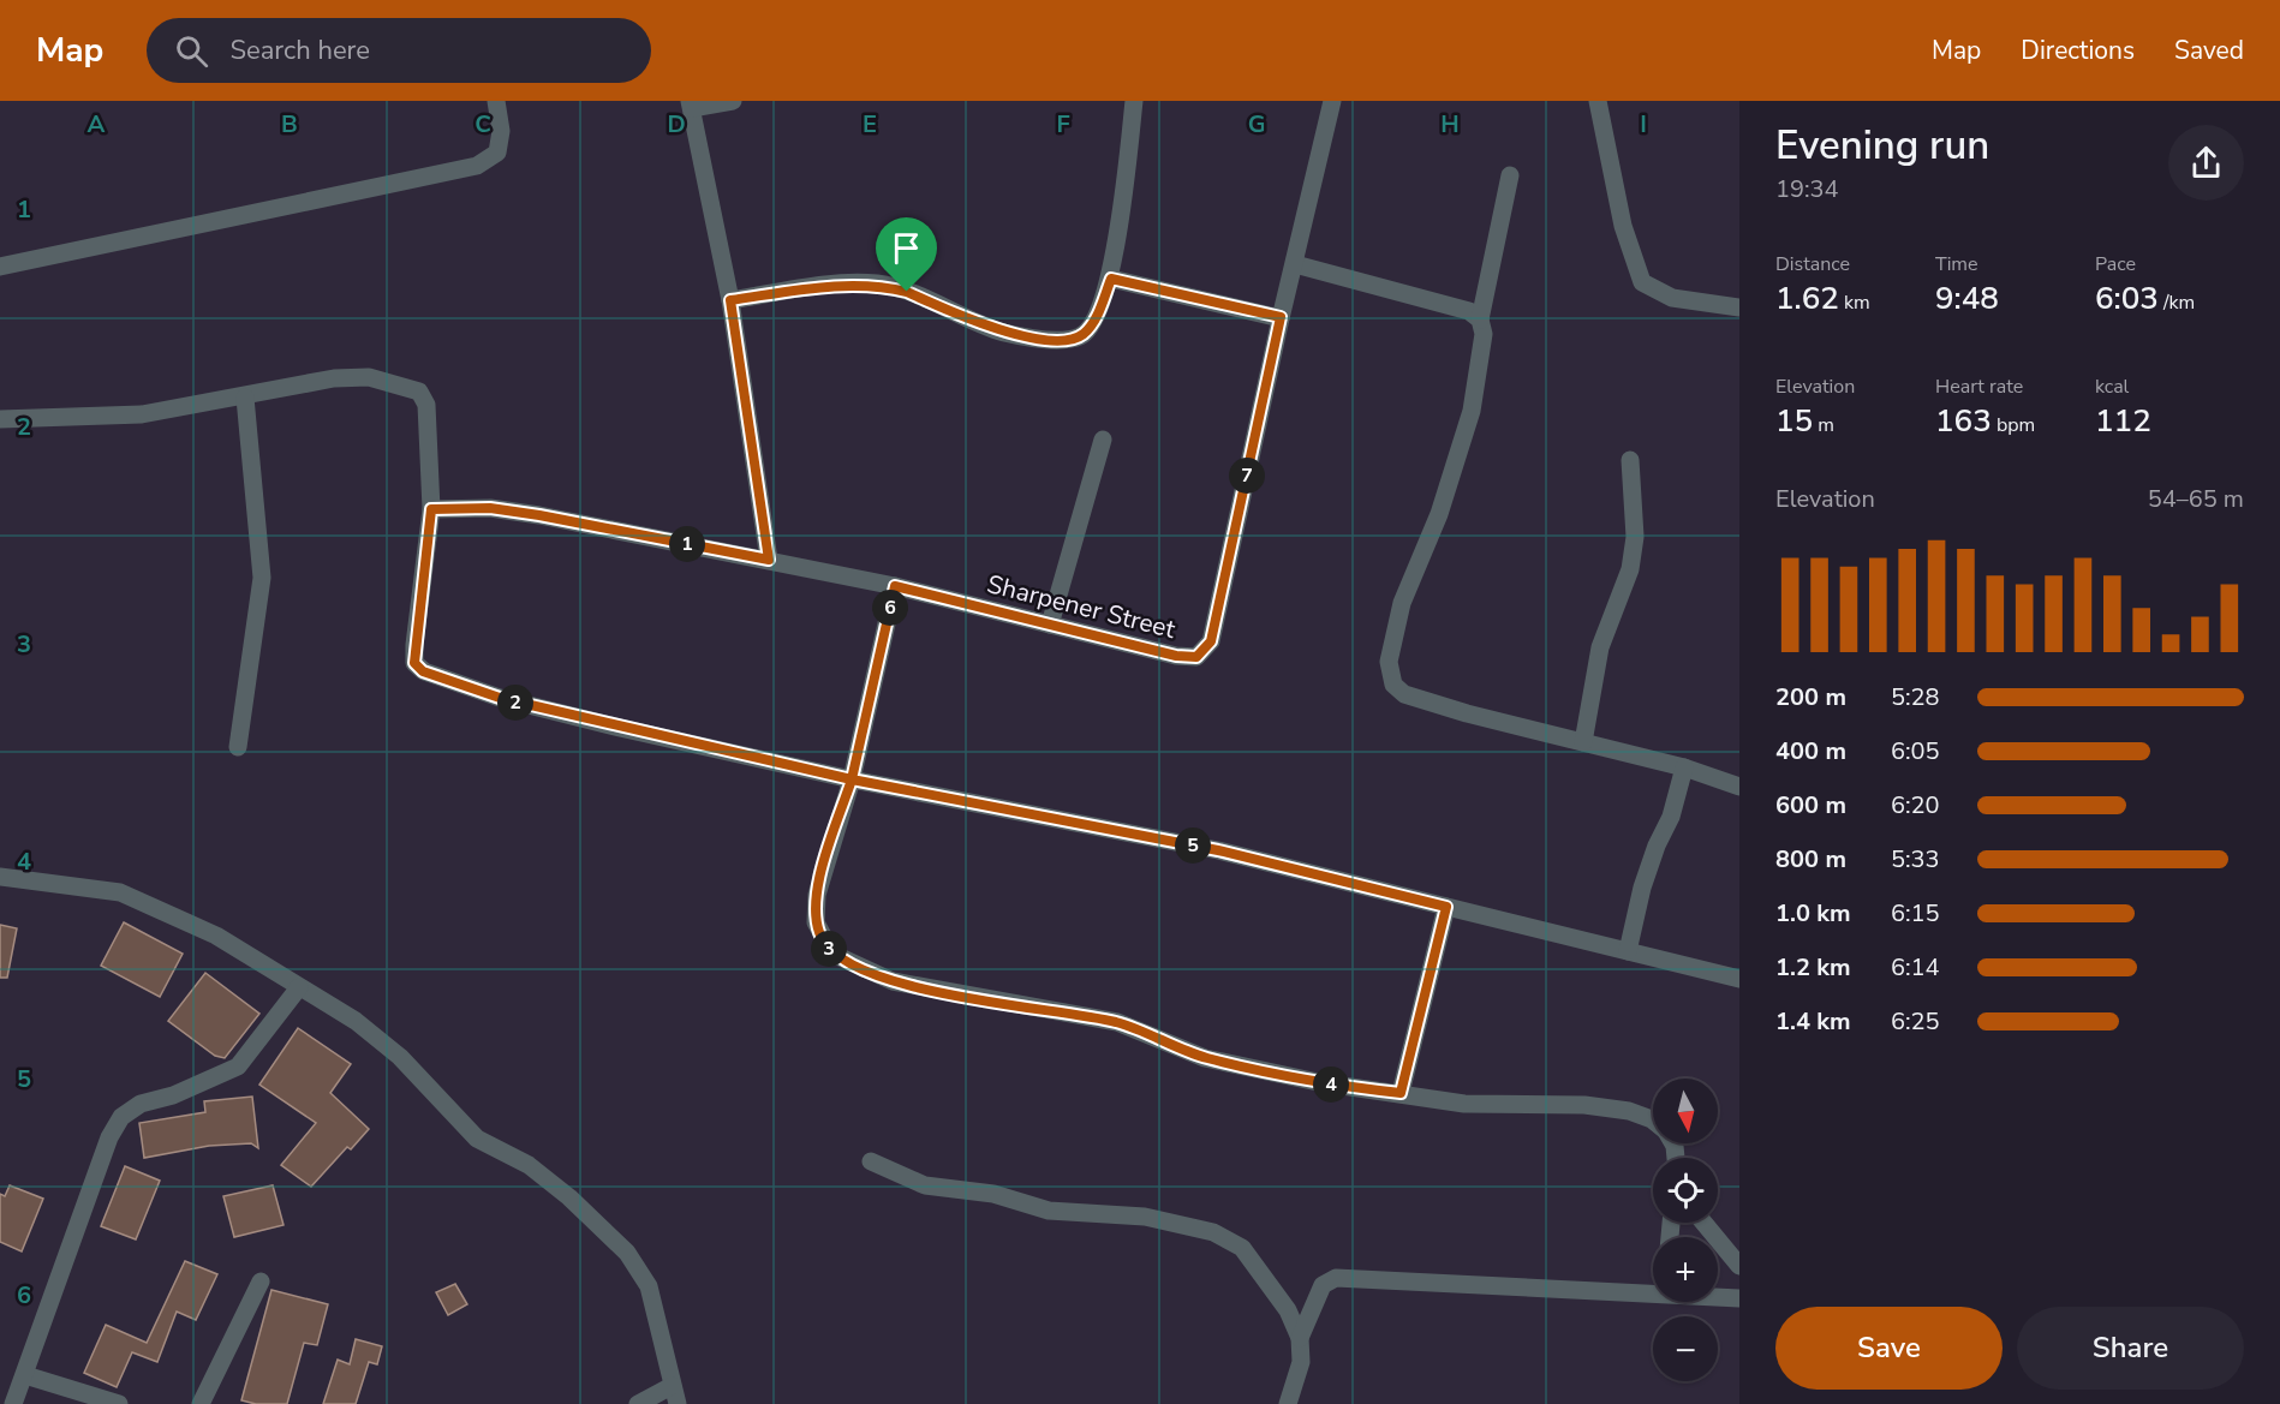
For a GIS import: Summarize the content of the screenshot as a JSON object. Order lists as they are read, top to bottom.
{
  "streets": {
    "street": ["Sharpener Street"]
  },
  "north": "bottom",
  "page": {
    "header": "Map",
    "search": "Search here",
    "nav": ["Map", "Directions", "Saved"],
    "heading": ["Evening run", "19:34"],
    "stats": [
      ["Distance", "1.62 km"],
      ["Time", "9:48"],
      ["Pace", "6:03 /km"],
      ["Elevation", "15 m"],
      ["Heart rate", "163 bpm"],
      ["kcal", "112"]
    ],
    "pins": [
      "7",
      "1",
      "6",
      "2",
      "5",
      "3",
      "4"
    ],
    "chart": ["Elevation", "54–65 m"],
    "list": [
      {
        "name": "200 m",
        "note": "5:28"
      },
      {
        "name": "400 m",
        "note": "6:05"
      },
      {
        "name": "600 m",
        "note": "6:20"
      },
      {
        "name": "800 m",
        "note": "5:33"
      },
      {
        "name": "1.0 km",
        "note": "6:15"
      },
      {
        "name": "1.2 km",
        "note": "6:14"
      },
      {
        "name": "1.4 km",
        "note": "6:25"
      }
    ],
    "map_buttons": ["+", "−"],
    "buttons": ["Save", "Share"]
  },
  "grid": {
    "columns": [
      "A",
      "B",
      "C",
      "D",
      "E",
      "F",
      "G",
      "H",
      "I"
    ],
    "rows": [
      "1",
      "2",
      "3",
      "4",
      "5",
      "6"
    ]
  }
}
